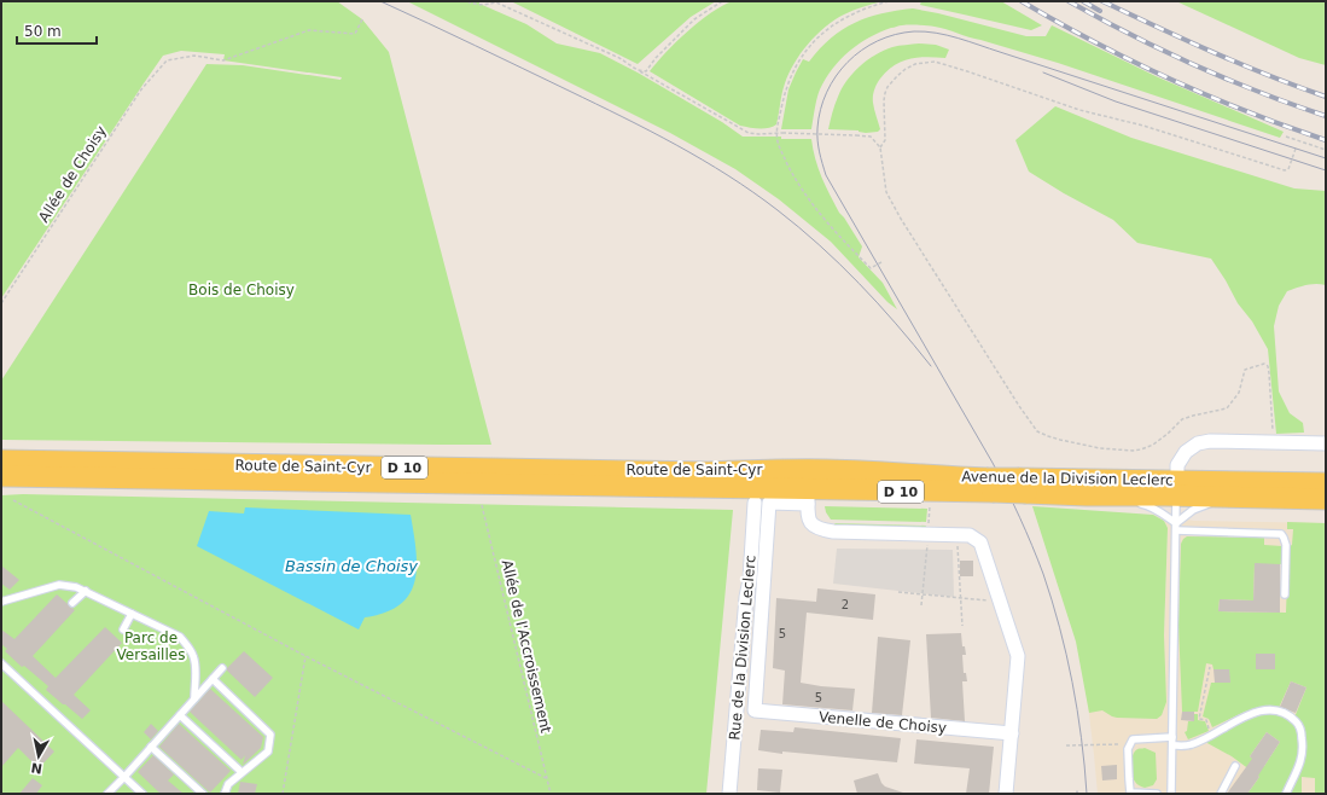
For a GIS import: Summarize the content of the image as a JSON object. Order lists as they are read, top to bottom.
{
  "streets": {
    "main road": ["Route de Saint-Cyr", "D 10", "Avenue de la Division Leclerc"],
    "street": ["Rue de la Division Leclerc", "Venelle de Choisy"],
    "path": ["Allée de Choisy", "Allée de l'Accroissement"]
  },
  "crossings": [
    ["Route de Saint-Cyr", "Avenue de la Division Leclerc"],
    ["Route de Saint-Cyr", "Venelle de Choisy"],
    ["Avenue de la Division Leclerc", "Venelle de Choisy"]
  ],
  "water": ["Bassin de Choisy"],
  "parks": ["Bois de Choisy", "Parc de Versailles"],
  "house_numbers": ["2", "5", "5"],
  "scale_bar": "50 m",
  "north": "bottom"
}
